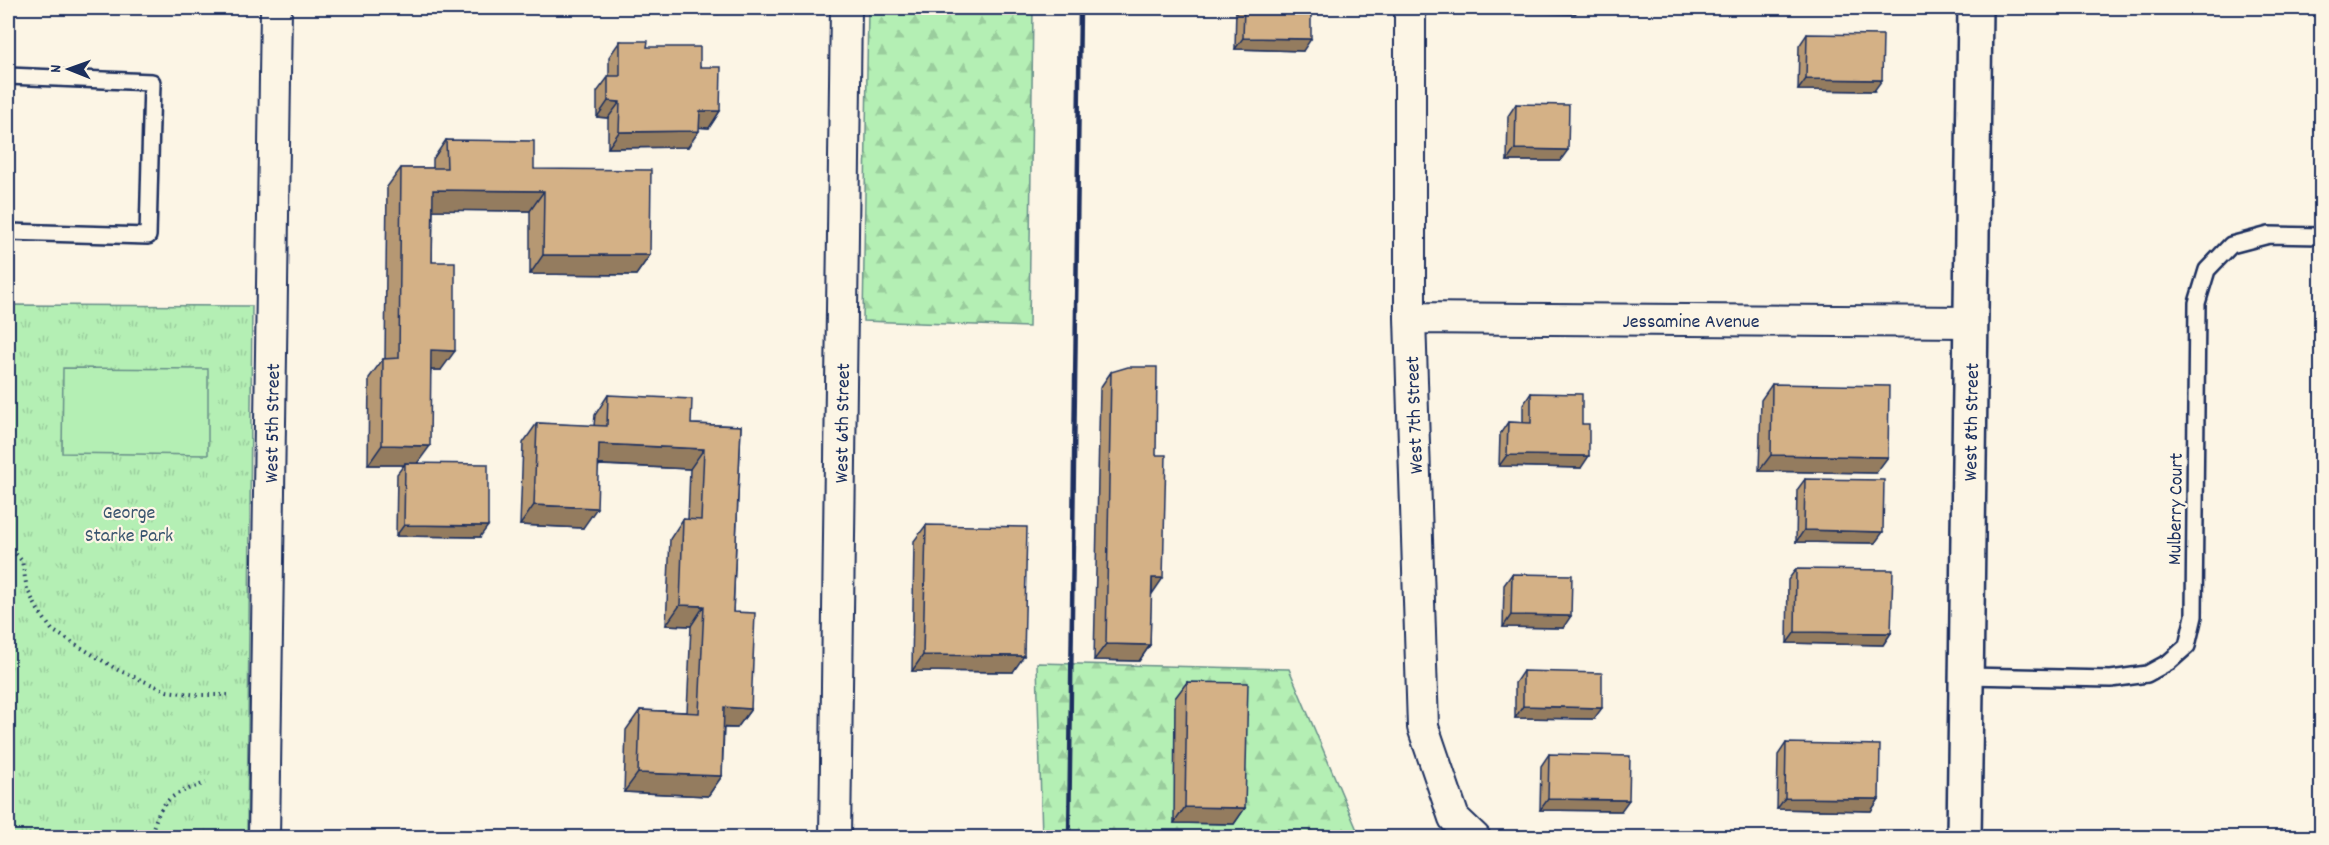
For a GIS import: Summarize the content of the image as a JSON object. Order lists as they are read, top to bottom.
{
  "streets": {
    "street": [
      "Jessamine Avenue",
      "West 7th Street",
      "West 8th Street",
      "West 5th Street",
      "West 6th Street"
    ],
    "lane": ["Mulberry Court"]
  },
  "crossings": [
    ["Jessamine Avenue", "West 7th Street"],
    ["Jessamine Avenue", "West 8th Street"],
    ["West 8th Street", "Mulberry Court"]
  ],
  "parks": ["George Starke Park"],
  "north": "left"
}
